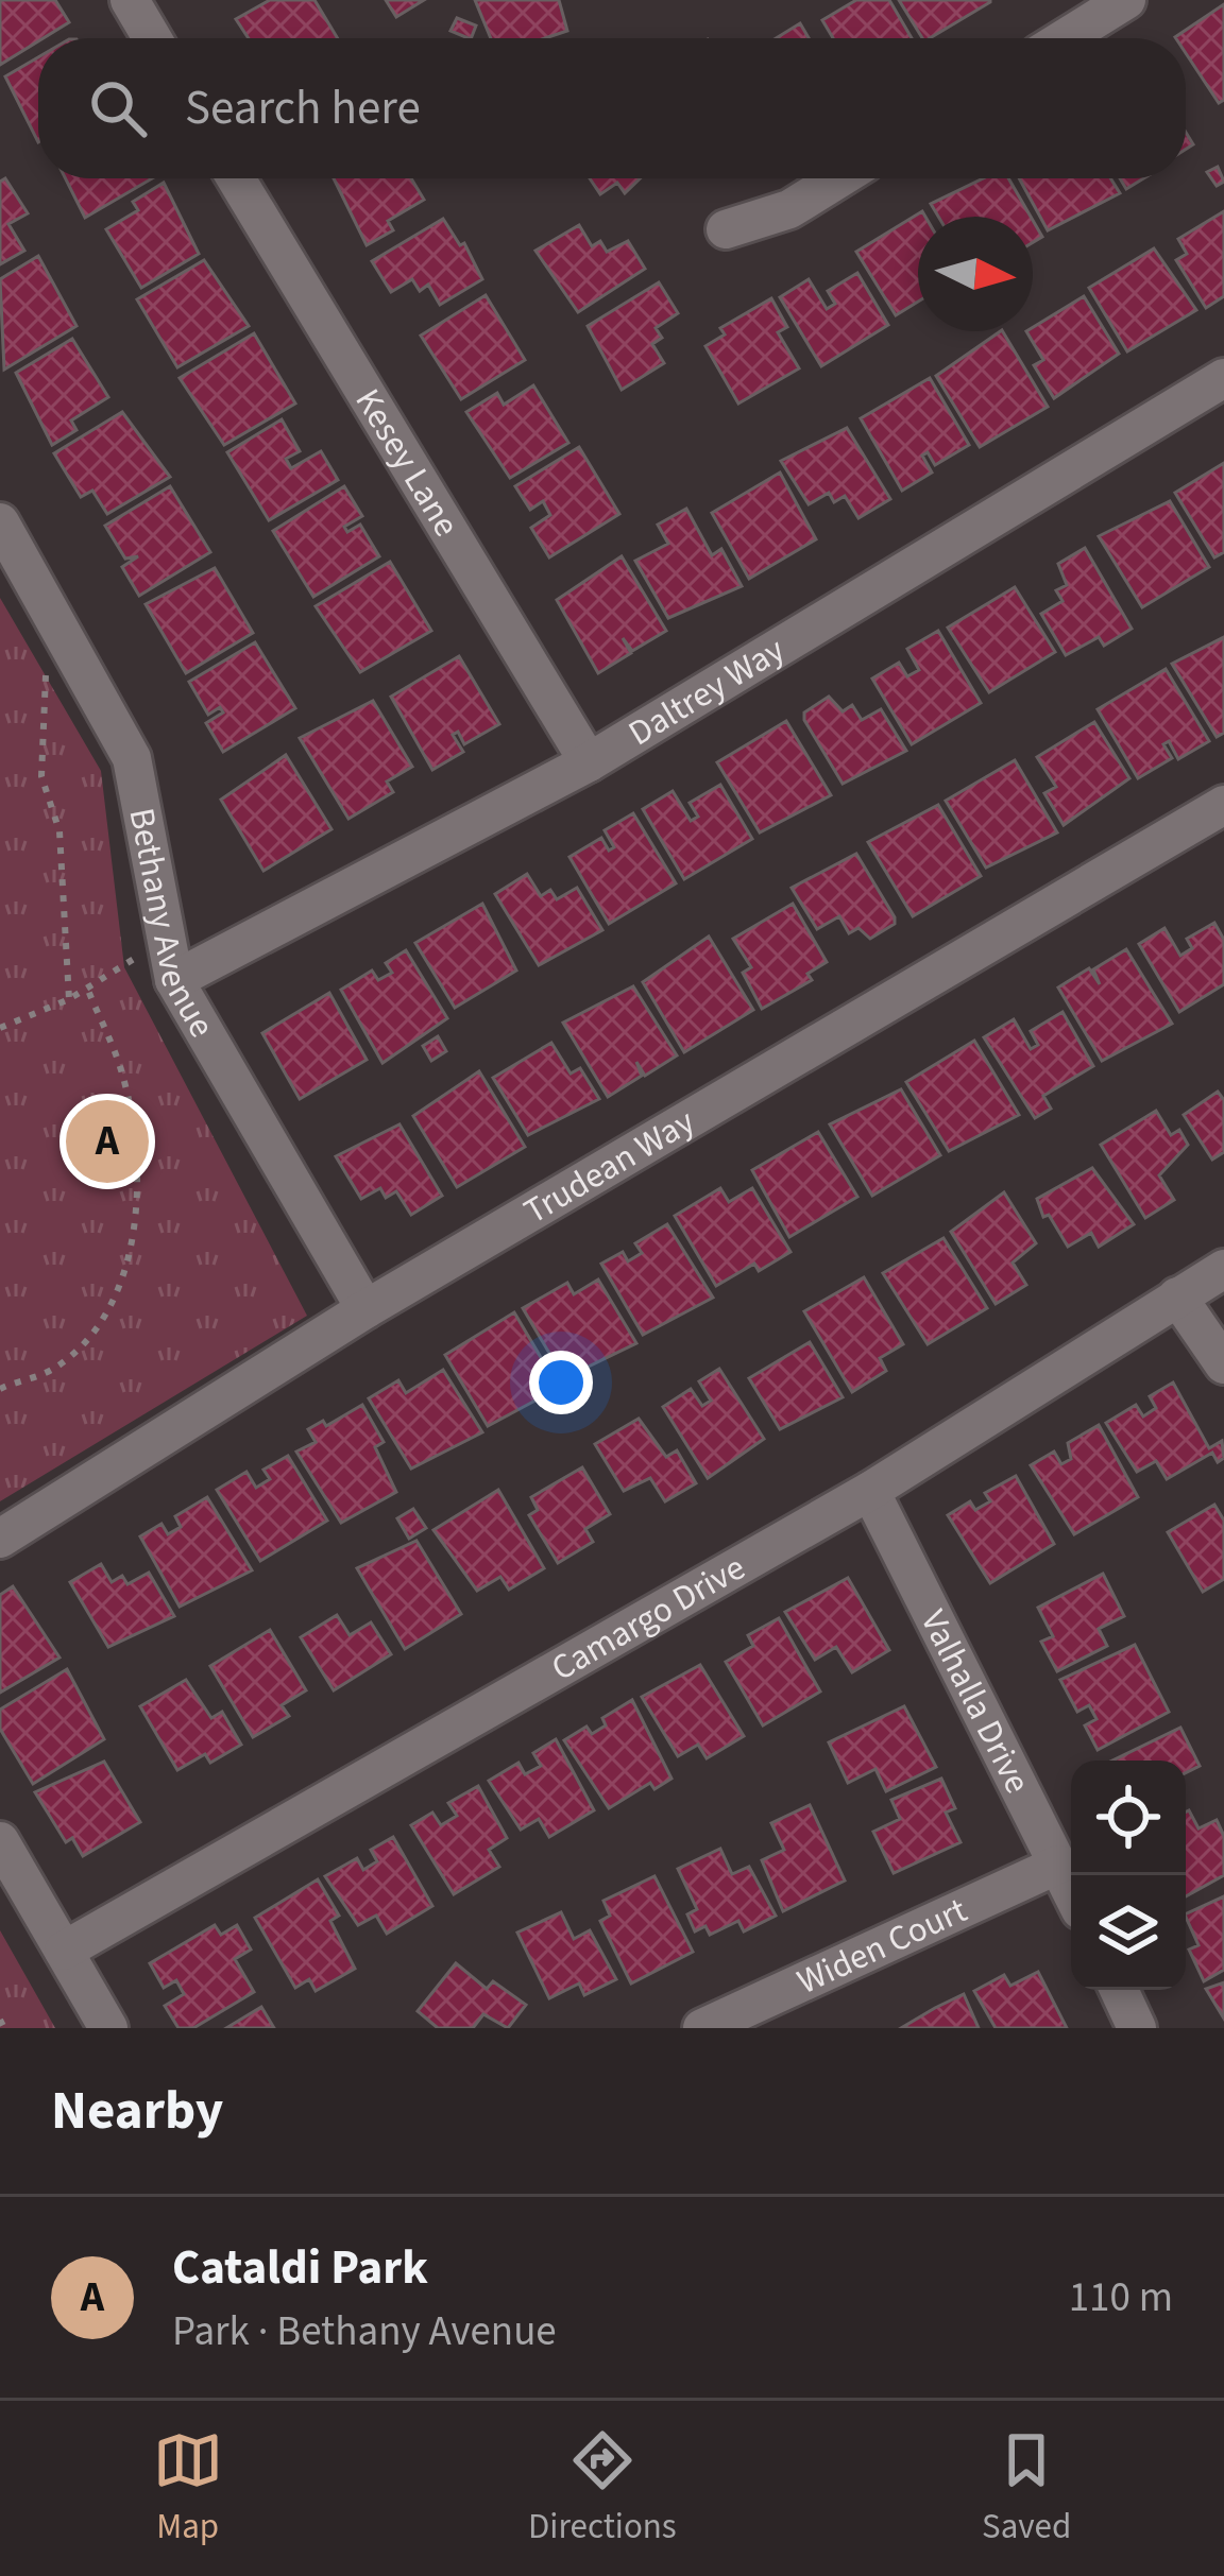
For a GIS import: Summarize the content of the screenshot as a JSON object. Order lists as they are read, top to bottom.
{
  "streets": {
    "street": [
      "Kesey Lane",
      "Daltrey Way",
      "Bethany Avenue",
      "Trudean Way",
      "Camargo Drive",
      "Valhalla Drive",
      "Widen Court"
    ]
  },
  "crossings": [
    ["Kesey Lane", "Daltrey Way"],
    ["Daltrey Way", "Bethany Avenue"],
    ["Bethany Avenue", "Trudean Way"],
    ["Camargo Drive", "Valhalla Drive"],
    ["Valhalla Drive", "Widen Court"]
  ],
  "north": "right",
  "page": {
    "search": "Search here",
    "pins": "A",
    "heading": "Nearby",
    "list": [
      {
        "mark": "A",
        "name": "Cataldi Park",
        "note": "Park · Bethany Avenue",
        "value": "110 m"
      }
    ],
    "nav": ["Map", "Directions", "Saved"]
  }
}
